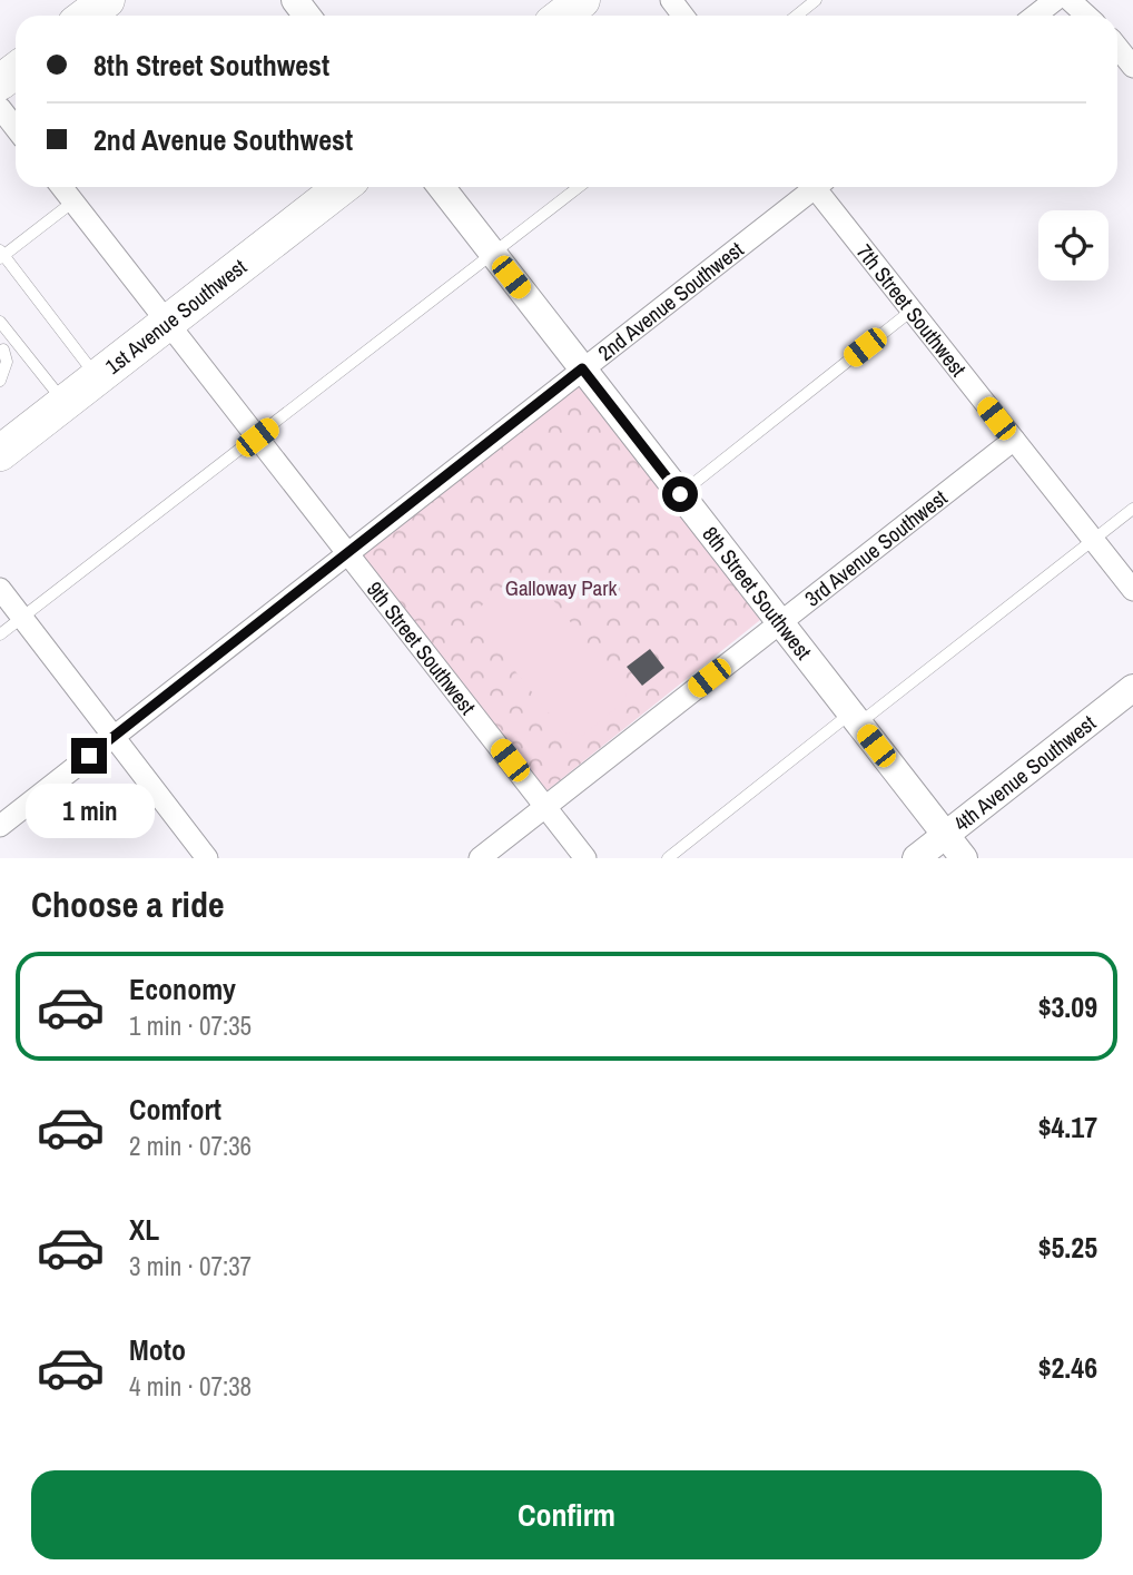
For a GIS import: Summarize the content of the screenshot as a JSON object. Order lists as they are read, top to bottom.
{
  "streets": {
    "main road": ["1st Avenue Southwest"],
    "street": [
      "2nd Avenue Southwest",
      "7th Street Southwest",
      "3rd Avenue Southwest",
      "8th Street Southwest",
      "9th Street Southwest",
      "4th Avenue Southwest"
    ]
  },
  "crossings": [
    ["2nd Avenue Southwest", "8th Street Southwest"],
    ["2nd Avenue Southwest", "9th Street Southwest"],
    ["7th Street Southwest", "3rd Avenue Southwest"],
    ["1st Avenue Southwest", "9th Street Southwest"],
    ["3rd Avenue Southwest", "8th Street Southwest"],
    ["3rd Avenue Southwest", "9th Street Southwest"],
    ["8th Street Southwest", "4th Avenue Southwest"]
  ],
  "parks": ["Galloway Park"],
  "page": {
    "banner": ["8th Street Southwest", "2nd Avenue Southwest"],
    "bubble": "1 min",
    "heading": "Choose a ride",
    "list": [
      {
        "name": "Economy",
        "note": "1 min · 07:35",
        "value": "$3.09"
      },
      {
        "name": "Comfort",
        "note": "2 min · 07:36",
        "value": "$4.17"
      },
      {
        "name": "XL",
        "note": "3 min · 07:37",
        "value": "$5.25"
      },
      {
        "name": "Moto",
        "note": "4 min · 07:38",
        "value": "$2.46"
      }
    ],
    "buttons": "Confirm"
  }
}
